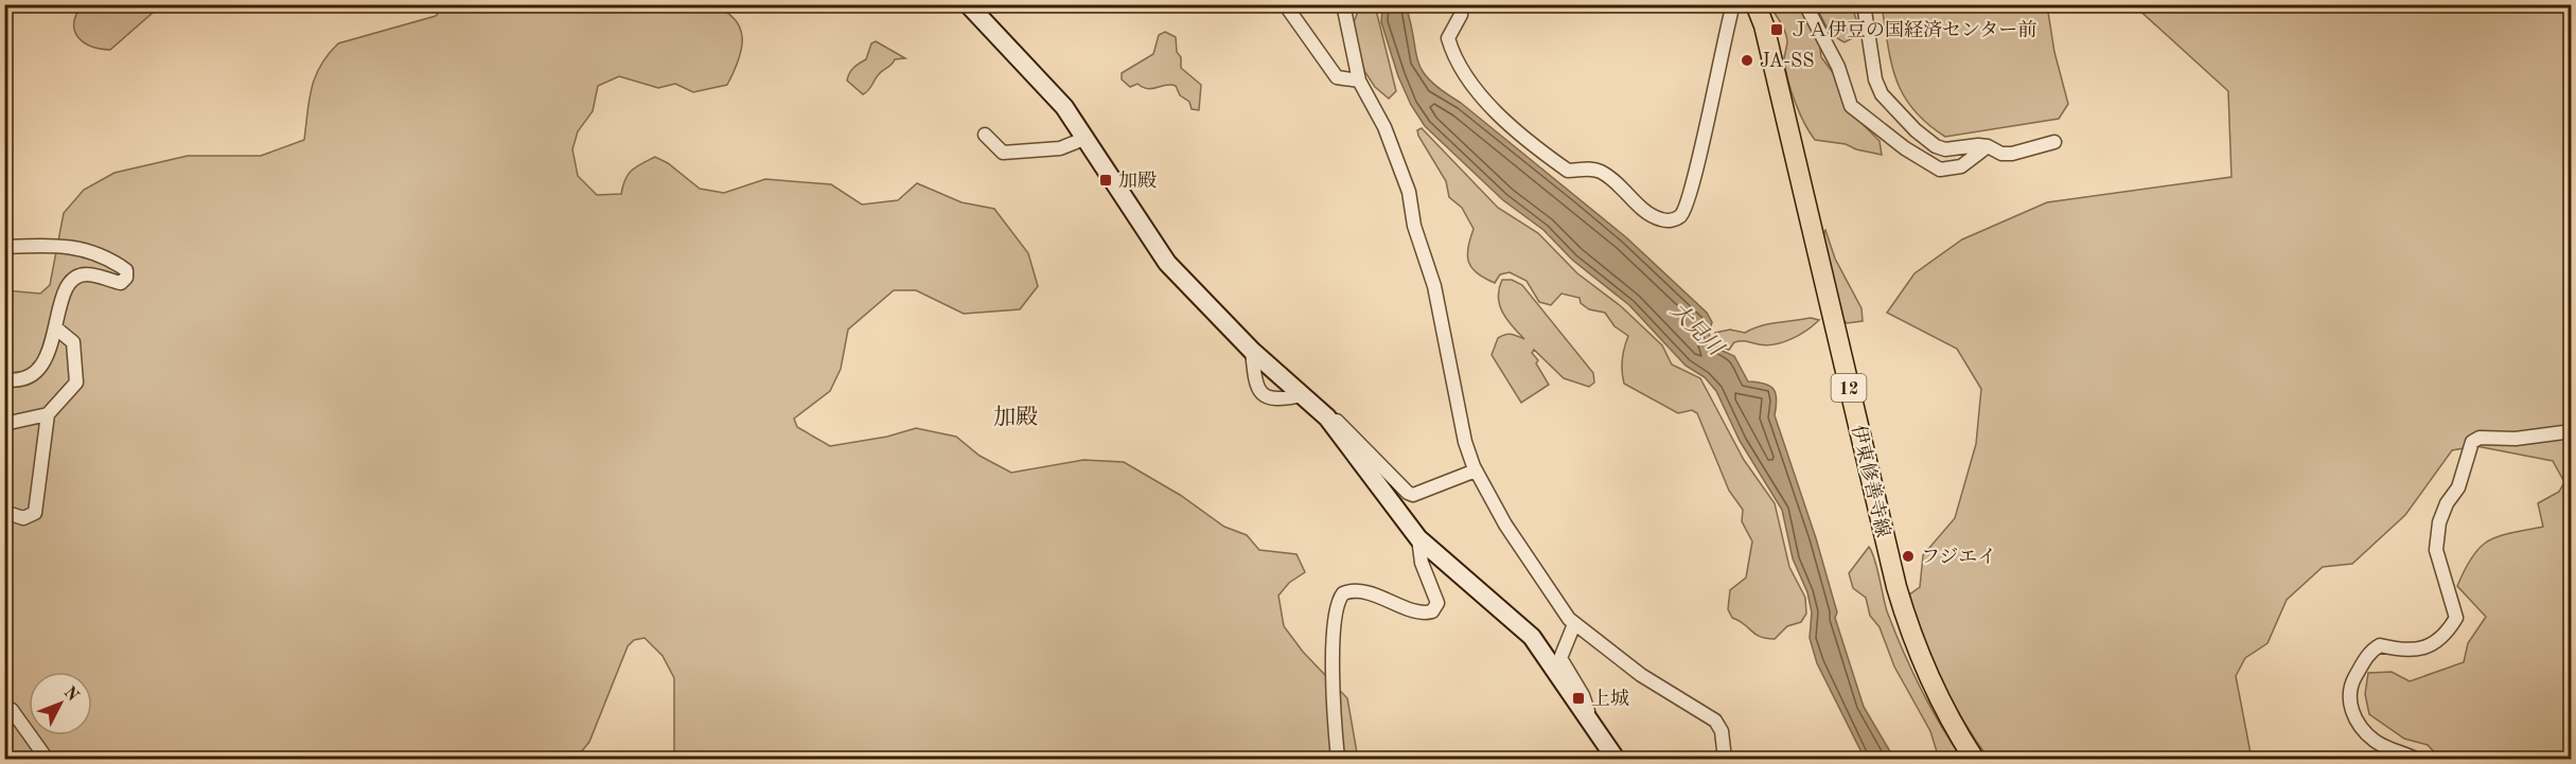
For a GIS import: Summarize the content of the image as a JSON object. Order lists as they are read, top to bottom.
{
  "streets": {
    "main road": ["12", "伊東修善寺線"]
  },
  "districts": ["加殿"],
  "water": ["大見川"],
  "places": {
    "transit": ["ＪＡ伊豆の国経済センター前", "加殿", "上城"],
    "other": ["JA-SS", "フジエイ"]
  },
  "north": "top right"
}
